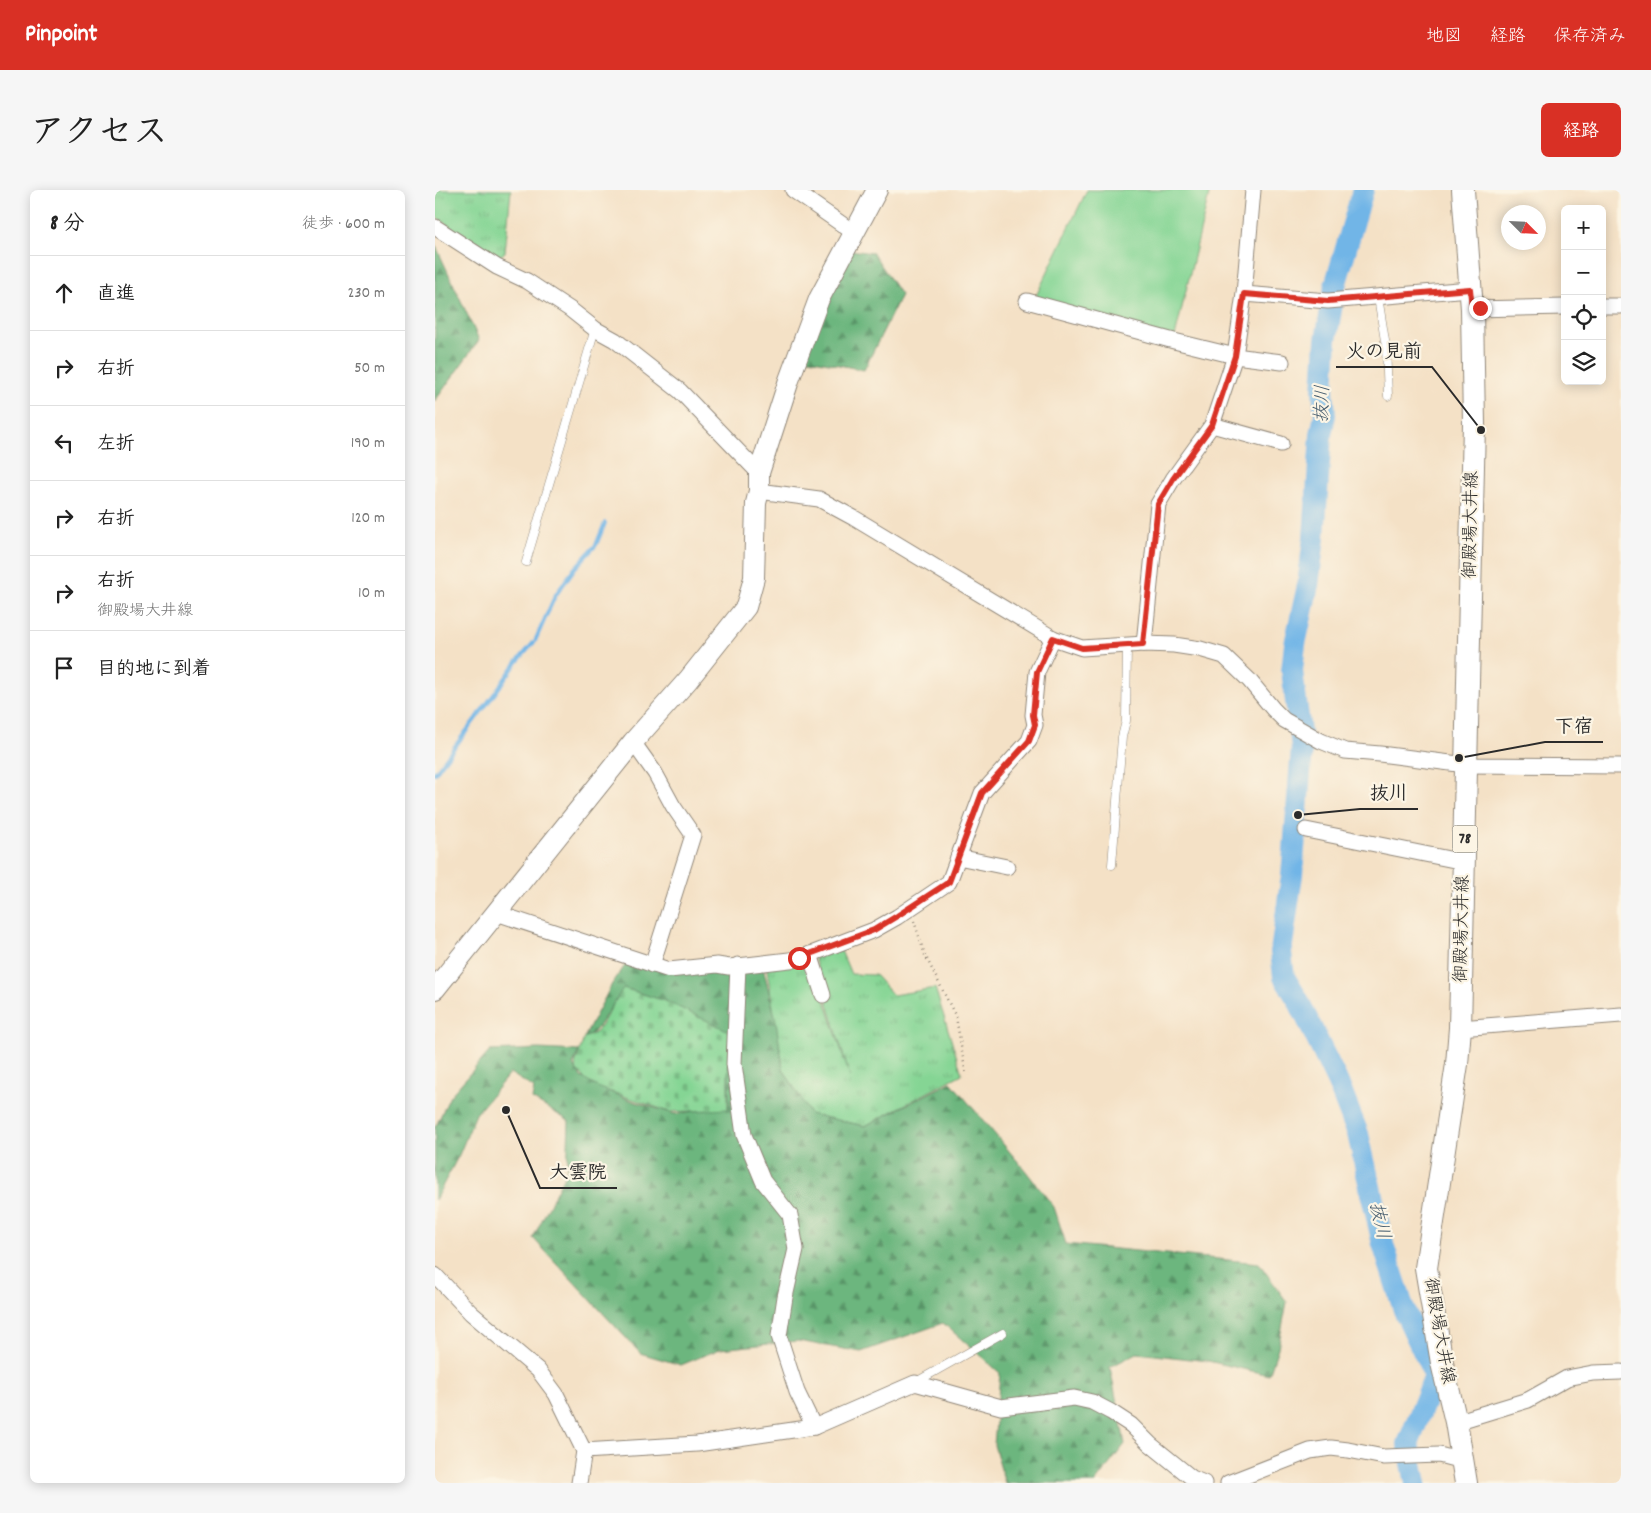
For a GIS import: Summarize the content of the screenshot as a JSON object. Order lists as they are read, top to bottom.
{
  "streets": {
    "main road": ["御殿場大井線", "78"]
  },
  "water": ["抜川"],
  "places": [
    "火の見前",
    "下宿",
    "抜川",
    "大雲院"
  ],
  "north": "bottom right",
  "page": {
    "header": "Pinpoint",
    "nav": ["地図", "経路", "保存済み"],
    "title": "アクセス",
    "buttons": "経路",
    "heading": ["8 分", "徒歩 · 600 m"],
    "map_buttons": ["+", "−"],
    "list": [
      ["直進", "230 m"],
      ["右折", "50 m"],
      ["左折", "190 m"],
      ["右折", "120 m"],
      ["右折", "御殿場大井線", "10 m"],
      "目的地に到着"
    ]
  }
}
